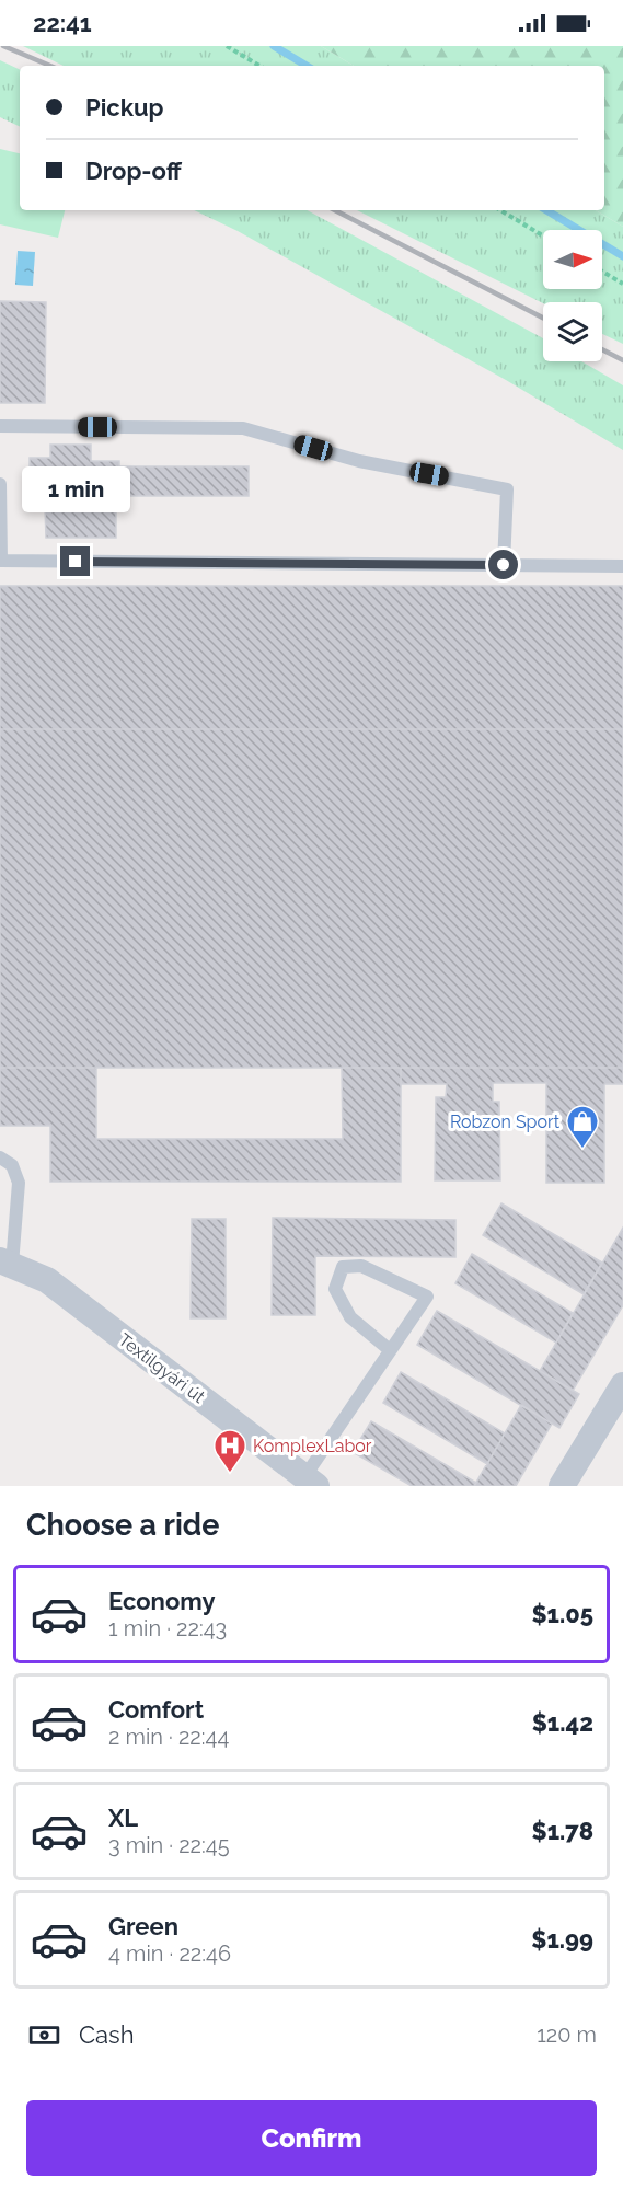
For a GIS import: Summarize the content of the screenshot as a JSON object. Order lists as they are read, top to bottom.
{
  "streets": {
    "street": ["Textilgyári út"]
  },
  "places": {
    "shop": ["Robzon Sport"],
    "hospital": ["KomplexLabor"]
  },
  "north": "right",
  "page": {
    "status": "22:41",
    "banner": ["Pickup", "Drop-off"],
    "bubble": "1 min",
    "heading": "Choose a ride",
    "list": [
      {
        "name": "Economy",
        "note": "1 min · 22:43",
        "value": "$1.05"
      },
      {
        "name": "Comfort",
        "note": "2 min · 22:44",
        "value": "$1.42"
      },
      {
        "name": "XL",
        "note": "3 min · 22:45",
        "value": "$1.78"
      },
      {
        "name": "Green",
        "note": "4 min · 22:46",
        "value": "$1.99"
      }
    ],
    "pay": ["Cash", "120 m"],
    "buttons": "Confirm"
  }
}
